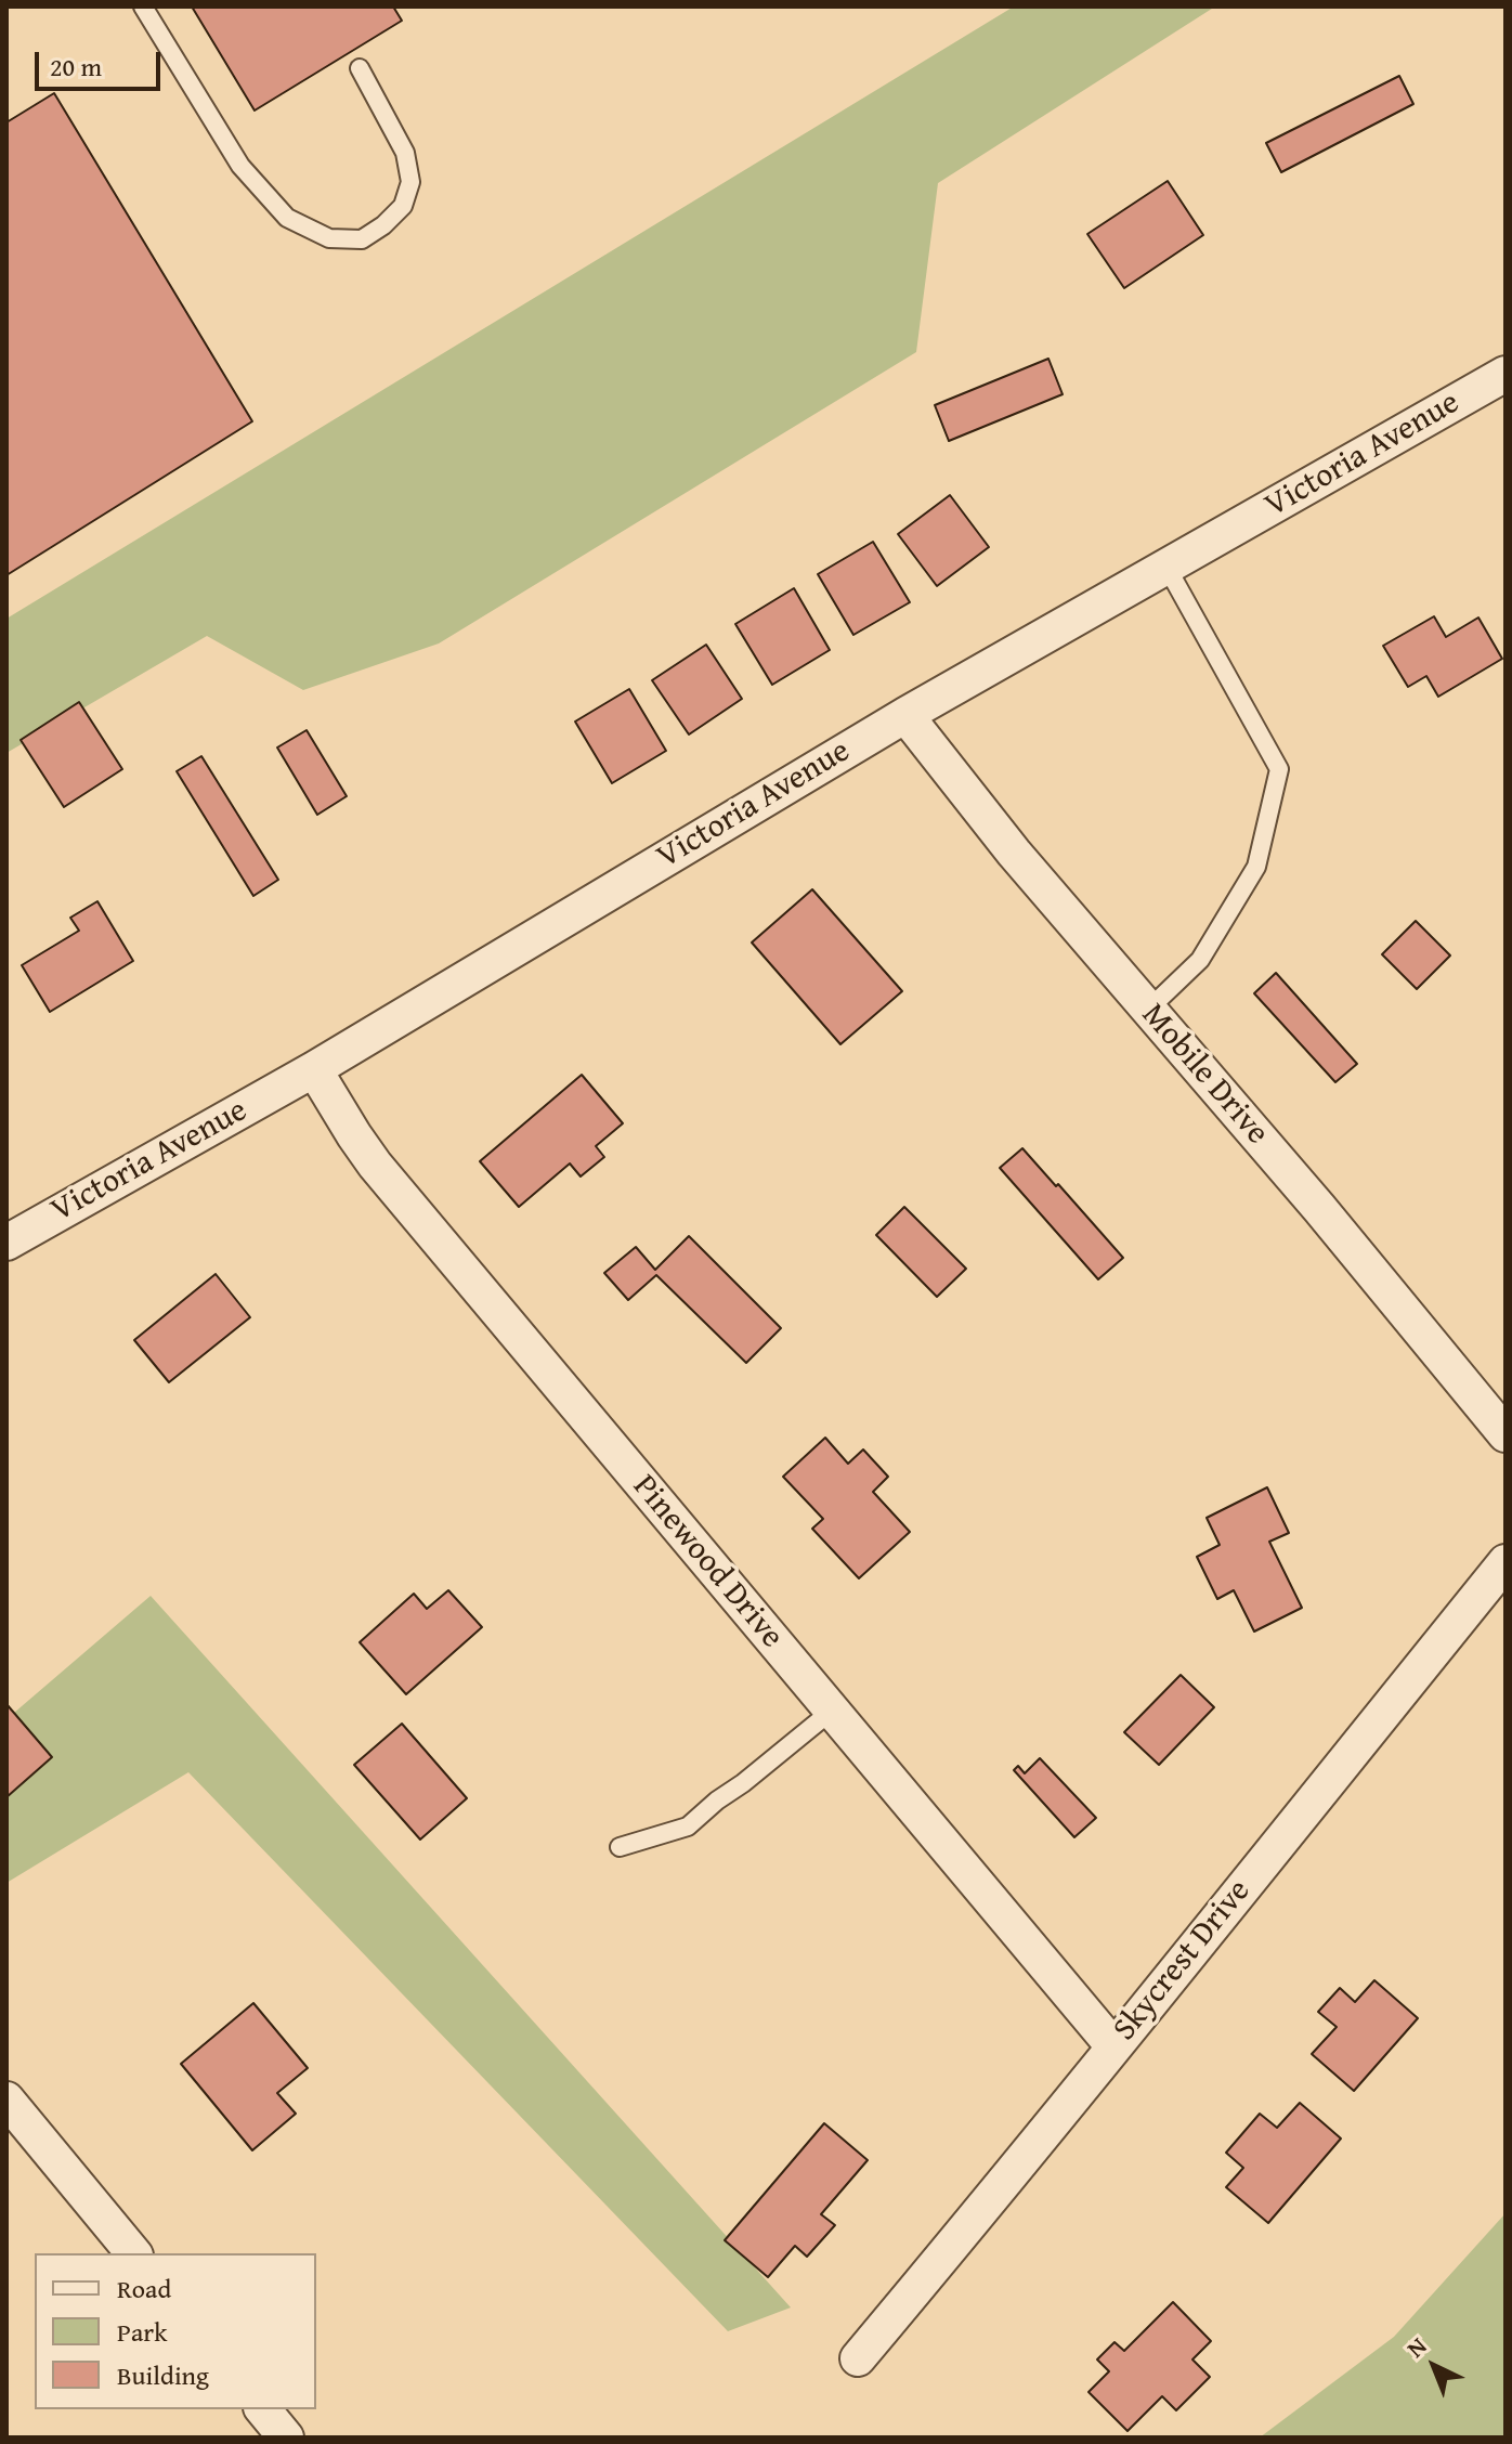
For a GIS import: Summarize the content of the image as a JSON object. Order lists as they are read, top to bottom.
{
  "streets": {
    "street": [
      "Victoria Avenue",
      "Mobile Drive",
      "Pinewood Drive",
      "Skycrest Drive"
    ]
  },
  "crossings": [
    ["Victoria Avenue", "Mobile Drive"],
    ["Victoria Avenue", "Pinewood Drive"],
    ["Pinewood Drive", "Skycrest Drive"]
  ],
  "legend": ["Road", "Park", "Building"],
  "scale_bar": "20 m",
  "north": "top left"
}
